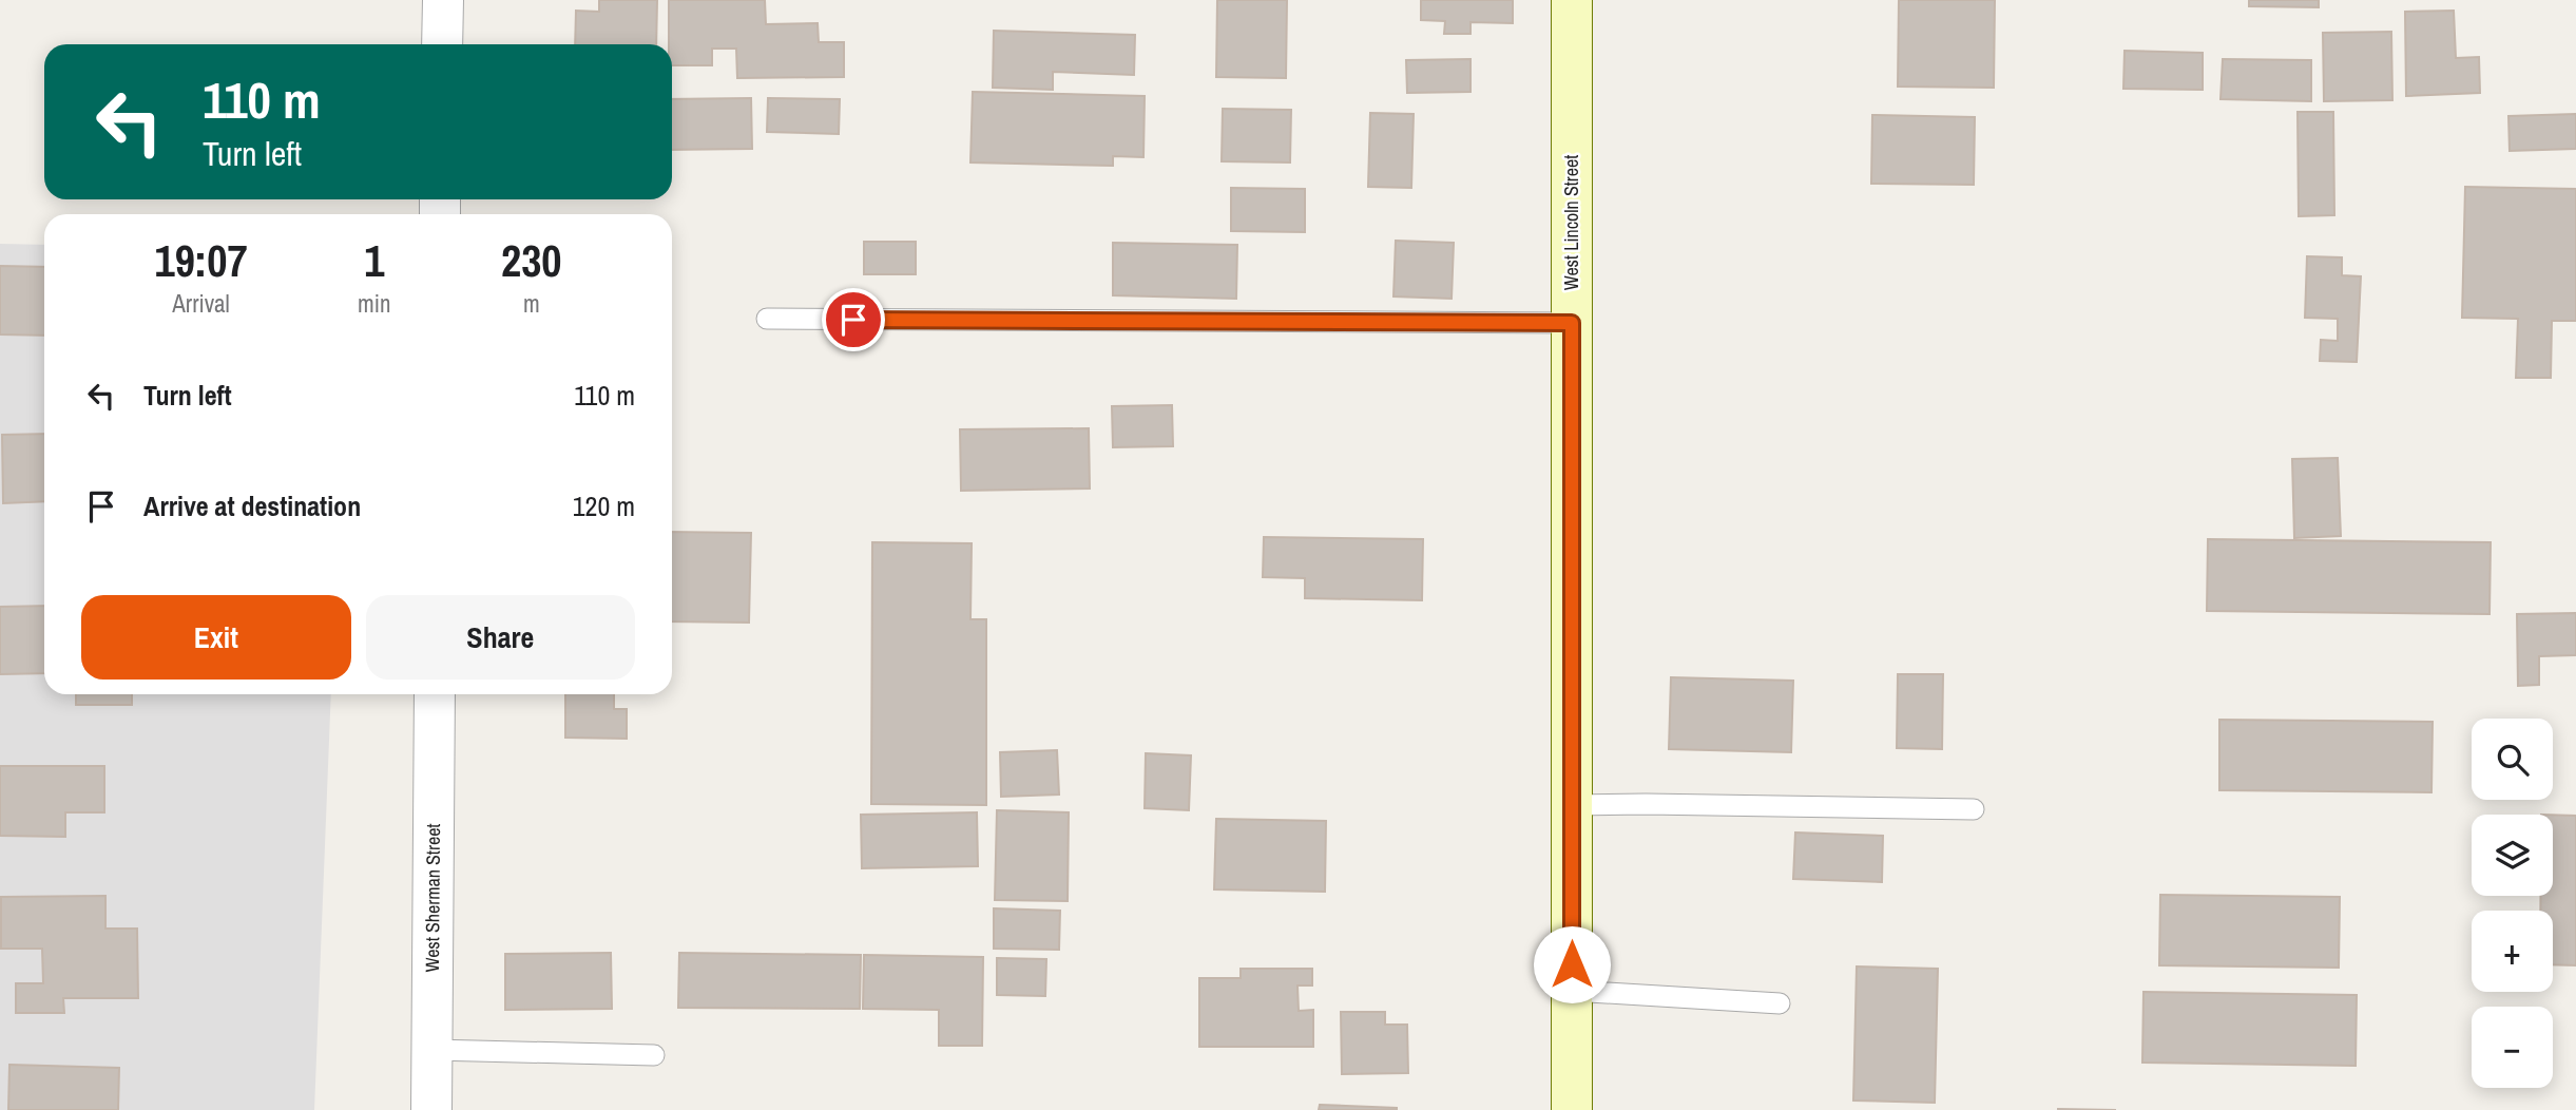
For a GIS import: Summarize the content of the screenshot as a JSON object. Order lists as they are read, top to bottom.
{
  "streets": {
    "street": ["West Lincoln Street", "West Sherman Street"]
  },
  "page": {
    "turn": ["110 m", "Turn left"],
    "eta": [
      "19:07",
      "Arrival",
      "1",
      "min",
      "230",
      "m"
    ],
    "list": [
      {
        "name": "Turn left",
        "value": "110 m"
      },
      {
        "name": "Arrive at destination",
        "value": "120 m"
      }
    ],
    "buttons": ["Exit", "Share"],
    "map_buttons": ["+", "−"]
  }
}
